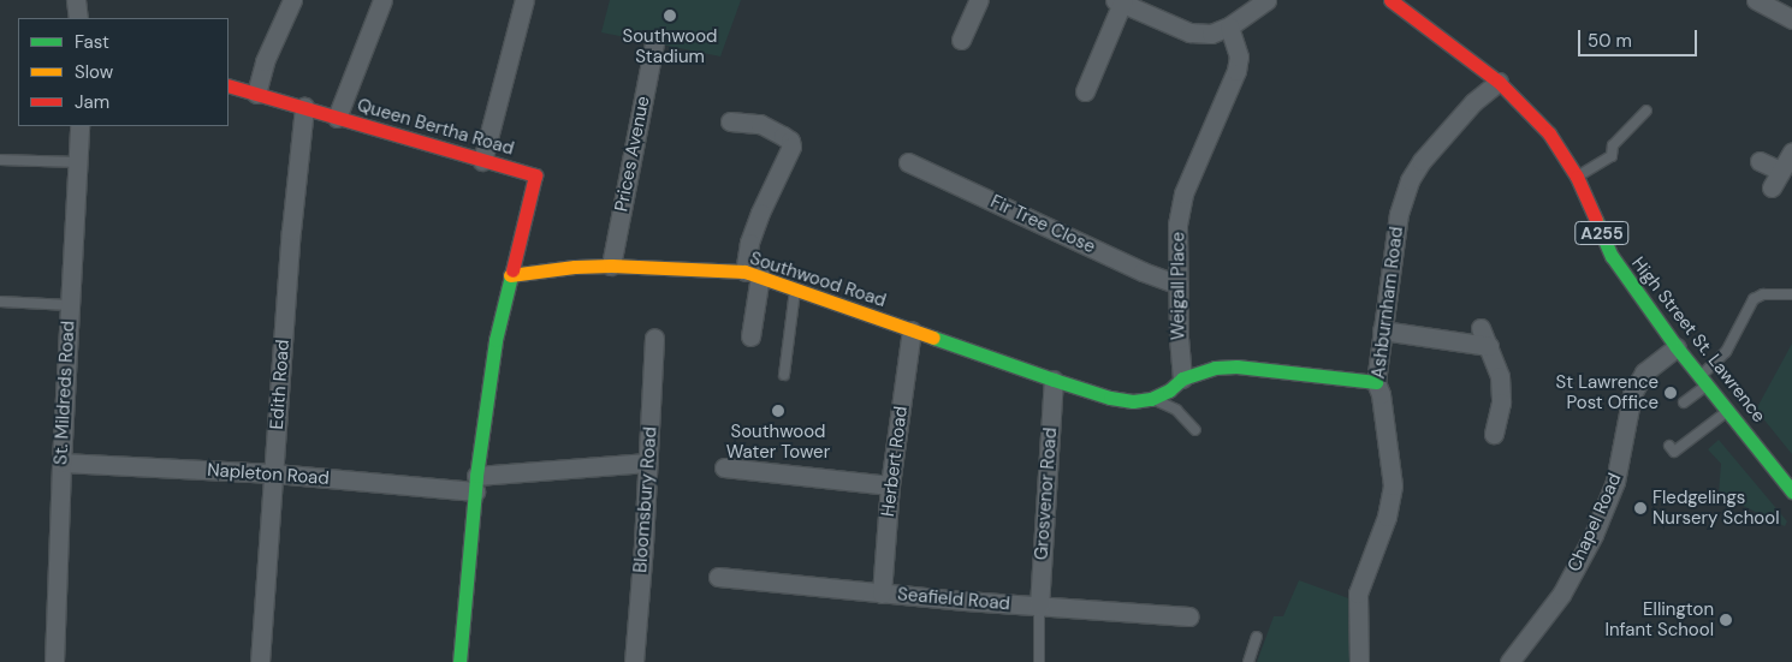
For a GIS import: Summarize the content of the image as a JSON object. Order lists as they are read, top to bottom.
{
  "streets": {
    "street": [
      "Queen Bertha Road",
      "Prices Avenue",
      "Fir Tree Close",
      "A255",
      "Southwood Road",
      "Weigall Place",
      "Ashburnham Road",
      "High Street St. Lawrence",
      "Edith Road",
      "St. Mildreds Road",
      "Herbert Road",
      "Napleton Road",
      "Grosvenor Road",
      "Bloomsbury Road",
      "Chapel Road",
      "Seafield Road"
    ]
  },
  "crossings": [
    ["Queen Bertha Road", "Southwood Road"],
    ["Queen Bertha Road", "Edith Road"],
    ["Prices Avenue", "Southwood Road"],
    ["Fir Tree Close", "Weigall Place"],
    ["Southwood Road", "Weigall Place"],
    ["Southwood Road", "Ashburnham Road"],
    ["Southwood Road", "Herbert Road"],
    ["Southwood Road", "Grosvenor Road"],
    ["Ashburnham Road", "High Street St. Lawrence"],
    ["High Street St. Lawrence", "Chapel Road"],
    ["Edith Road", "Napleton Road"],
    ["St. Mildreds Road", "Napleton Road"],
    ["Herbert Road", "Seafield Road"],
    ["Napleton Road", "Bloomsbury Road"],
    ["Grosvenor Road", "Seafield Road"]
  ],
  "places": [
    "Southwood Stadium",
    "St Lawrence Post Office",
    "Southwood Water Tower",
    "Fledgelings Nursery School",
    "Ellington Infant School"
  ],
  "legend": ["Fast", "Slow", "Jam"],
  "scale_bar": "50 m"
}
